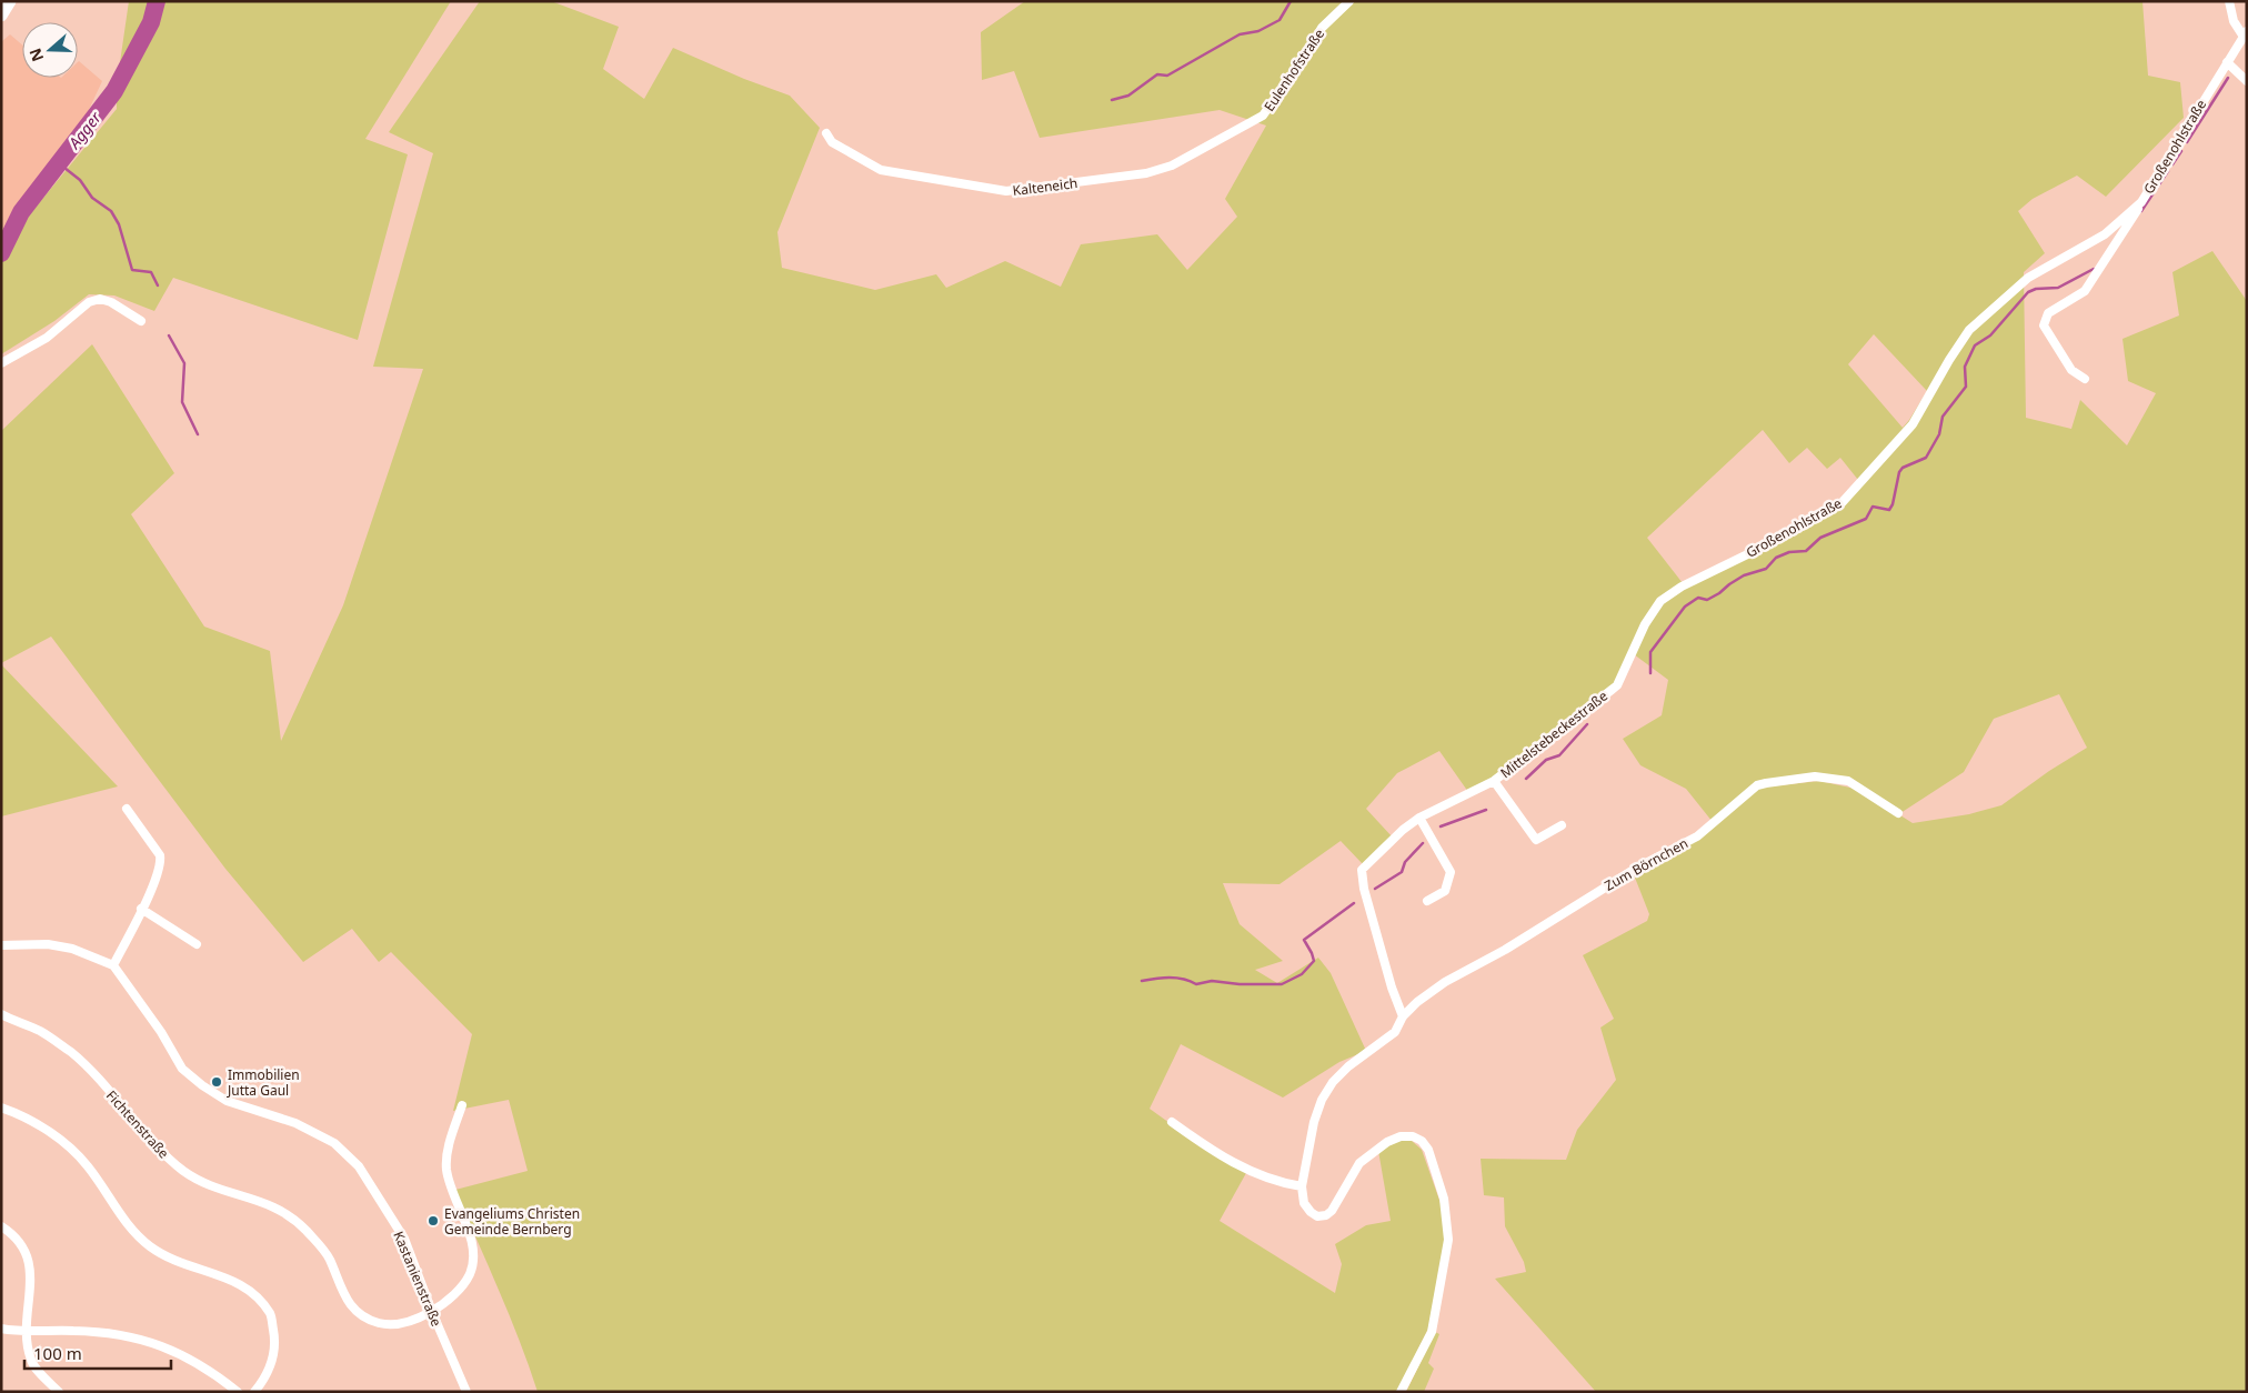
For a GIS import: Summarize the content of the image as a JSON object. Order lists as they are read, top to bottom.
{
  "streets": {
    "street": [
      "Eulenhofstraße",
      "Großenohlstraße",
      "Kalteneich",
      "Mittelstebeckestraße",
      "Zum Börnchen",
      "Fichtenstraße",
      "Kastanienstraße"
    ]
  },
  "crossings": [
    ["Eulenhofstraße", "Kalteneich"],
    ["Großenohlstraße", "Mittelstebeckestraße"],
    ["Mittelstebeckestraße", "Zum Börnchen"],
    ["Fichtenstraße", "Kastanienstraße"]
  ],
  "water": ["Agger"],
  "places": ["Immobilien Jutta Gaul", "Evangeliums Christen Gemeinde Bernberg"],
  "scale_bar": "100 m",
  "north": "left"
}
